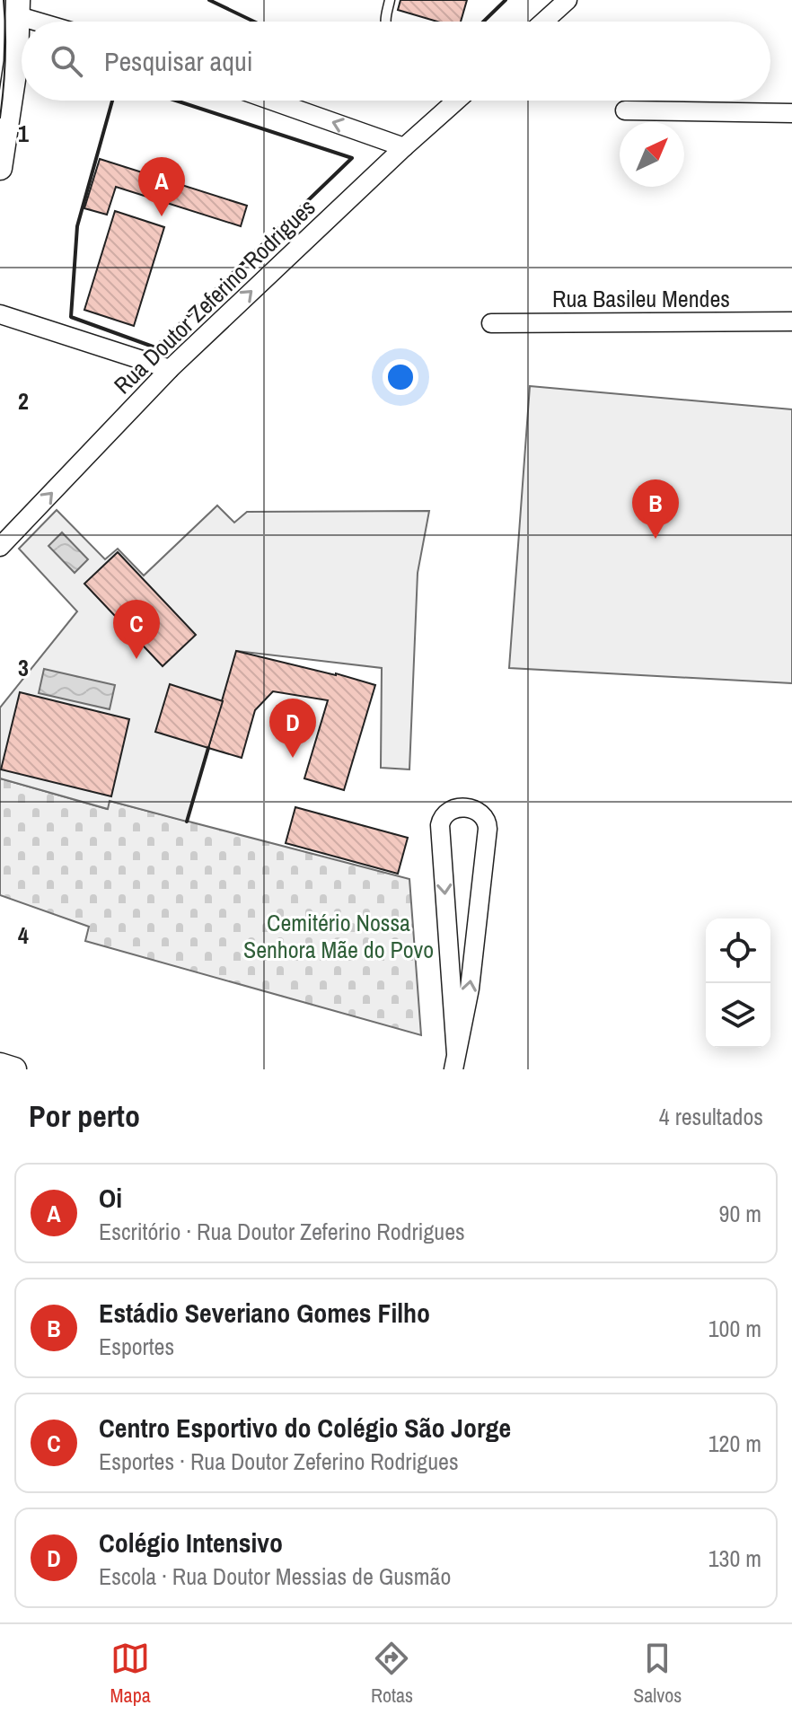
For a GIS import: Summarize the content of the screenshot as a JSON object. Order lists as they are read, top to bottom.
{
  "streets": {
    "street": ["Rua Doutor Zeferino Rodrigues", "Rua Basileu Mendes"]
  },
  "one_way": ["Rua Doutor Zeferino Rodrigues"],
  "parks": ["Cemitério Nossa Senhora Mãe do Povo"],
  "north": "top right",
  "page": {
    "search": "Pesquisar aqui",
    "pins": [
      "A",
      "B",
      "C",
      "D"
    ],
    "heading": ["Por perto", "4 resultados"],
    "list": [
      {
        "mark": "A",
        "name": "Oi",
        "note": "Escritório · Rua Doutor Zeferino Rodrigues",
        "value": "90 m"
      },
      {
        "mark": "B",
        "name": "Estádio Severiano Gomes Filho",
        "note": "Esportes",
        "value": "100 m"
      },
      {
        "mark": "C",
        "name": "Centro Esportivo do Colégio São Jorge",
        "note": "Esportes · Rua Doutor Zeferino Rodrigues",
        "value": "120 m"
      },
      {
        "mark": "D",
        "name": "Colégio Intensivo",
        "note": "Escola · Rua Doutor Messias de Gusmão",
        "value": "130 m"
      }
    ],
    "nav": ["Mapa", "Rotas", "Salvos"]
  },
  "grid": {
    "rows": [
      "1",
      "2",
      "3",
      "4"
    ]
  }
}
